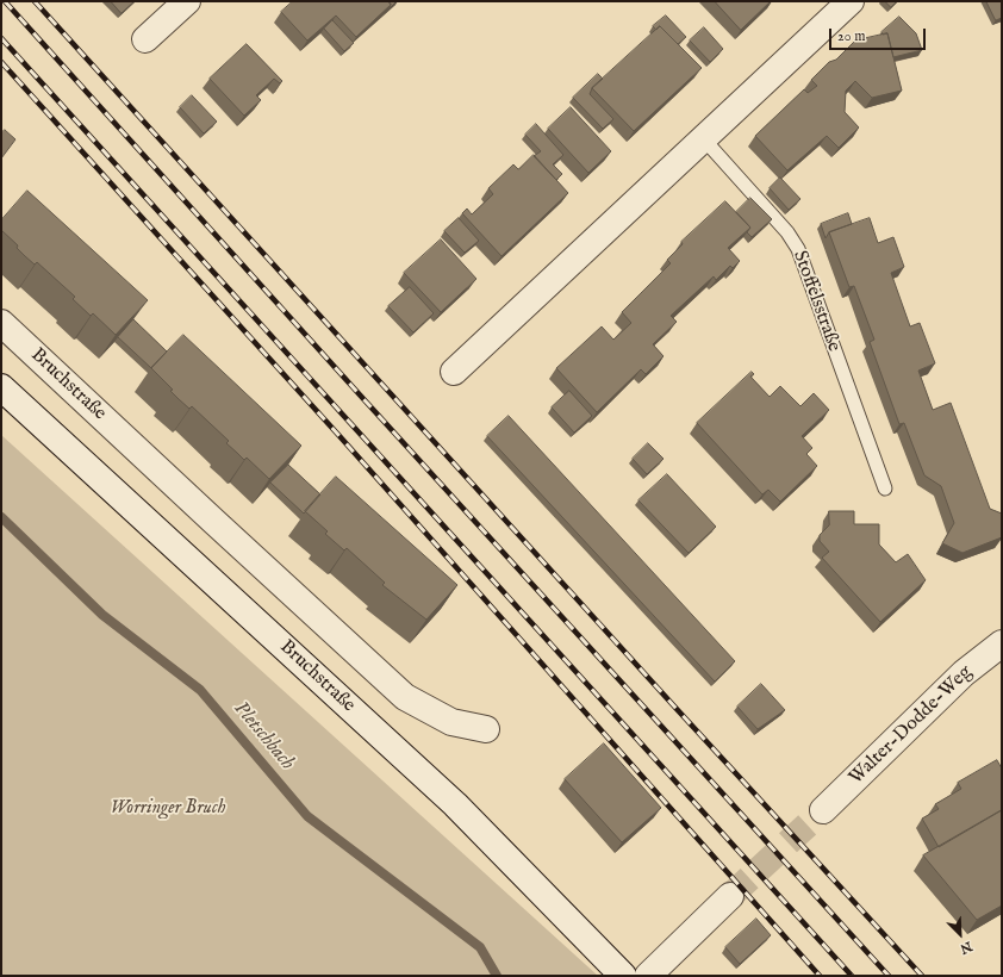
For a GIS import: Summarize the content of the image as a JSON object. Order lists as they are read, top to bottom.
{
  "streets": {
    "street": ["Bruchstraße", "Walter-Dodde-Weg"],
    "lane": ["Stoffelsstraße"]
  },
  "water": ["Pletschbach"],
  "parks": ["Worringer Bruch"],
  "scale_bar": "20 m",
  "north": "bottom right"
}
